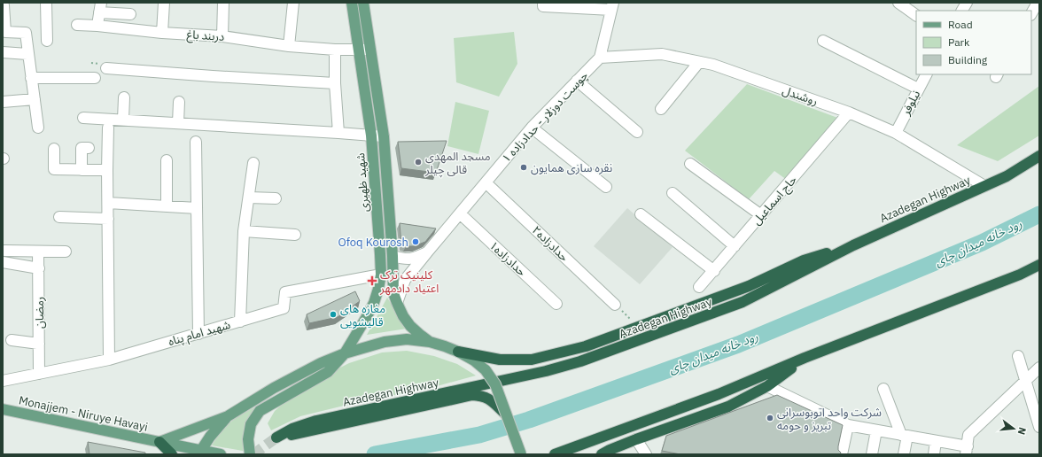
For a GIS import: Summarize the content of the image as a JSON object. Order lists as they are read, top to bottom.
{
  "streets": {
    "highway": ["Azadegan Highway"],
    "main road": ["شهید ظهیری", "Monajjem - Niruye Havayi"],
    "street": [
      "دربند باغ",
      "روشندل",
      "نیلوفر",
      "چوست دوزلار - حدادزاده ۱",
      "حاج اسماعیل",
      "حدادزاده۲",
      "حدادزاده۱",
      "رمضان",
      "شهید امام پناه"
    ]
  },
  "crossings": [
    ["دربند باغ", "شهید ظهیری"],
    ["روشندل", "نیلوفر"],
    ["روشندل", "چوست دوزلار - حدادزاده ۱"],
    ["روشندل", "Azadegan Highway"],
    ["روشندل", "حاج اسماعیل"],
    ["چوست دوزلار - حدادزاده ۱", "حدادزاده۲"],
    ["چوست دوزلار - حدادزاده ۱", "حدادزاده۱"],
    ["شهید ظهیری", "شهید امام پناه"],
    ["رمضان", "شهید امام پناه"]
  ],
  "water": ["رود خانه میدان چای"],
  "places": {
    "other": [
      "مسجد المهدی قالی چیلر",
      "نقره سازی همایون",
      "Ofoq Kourosh",
      "مغازه های قالیشویی",
      "شرکت واحد اتوبوسرانی تبریز و حومه"
    ],
    "health": ["کلینیک ترک اعتیاد دادمهر"]
  },
  "legend": ["Road", "Park", "Building"],
  "north": "right"
}
